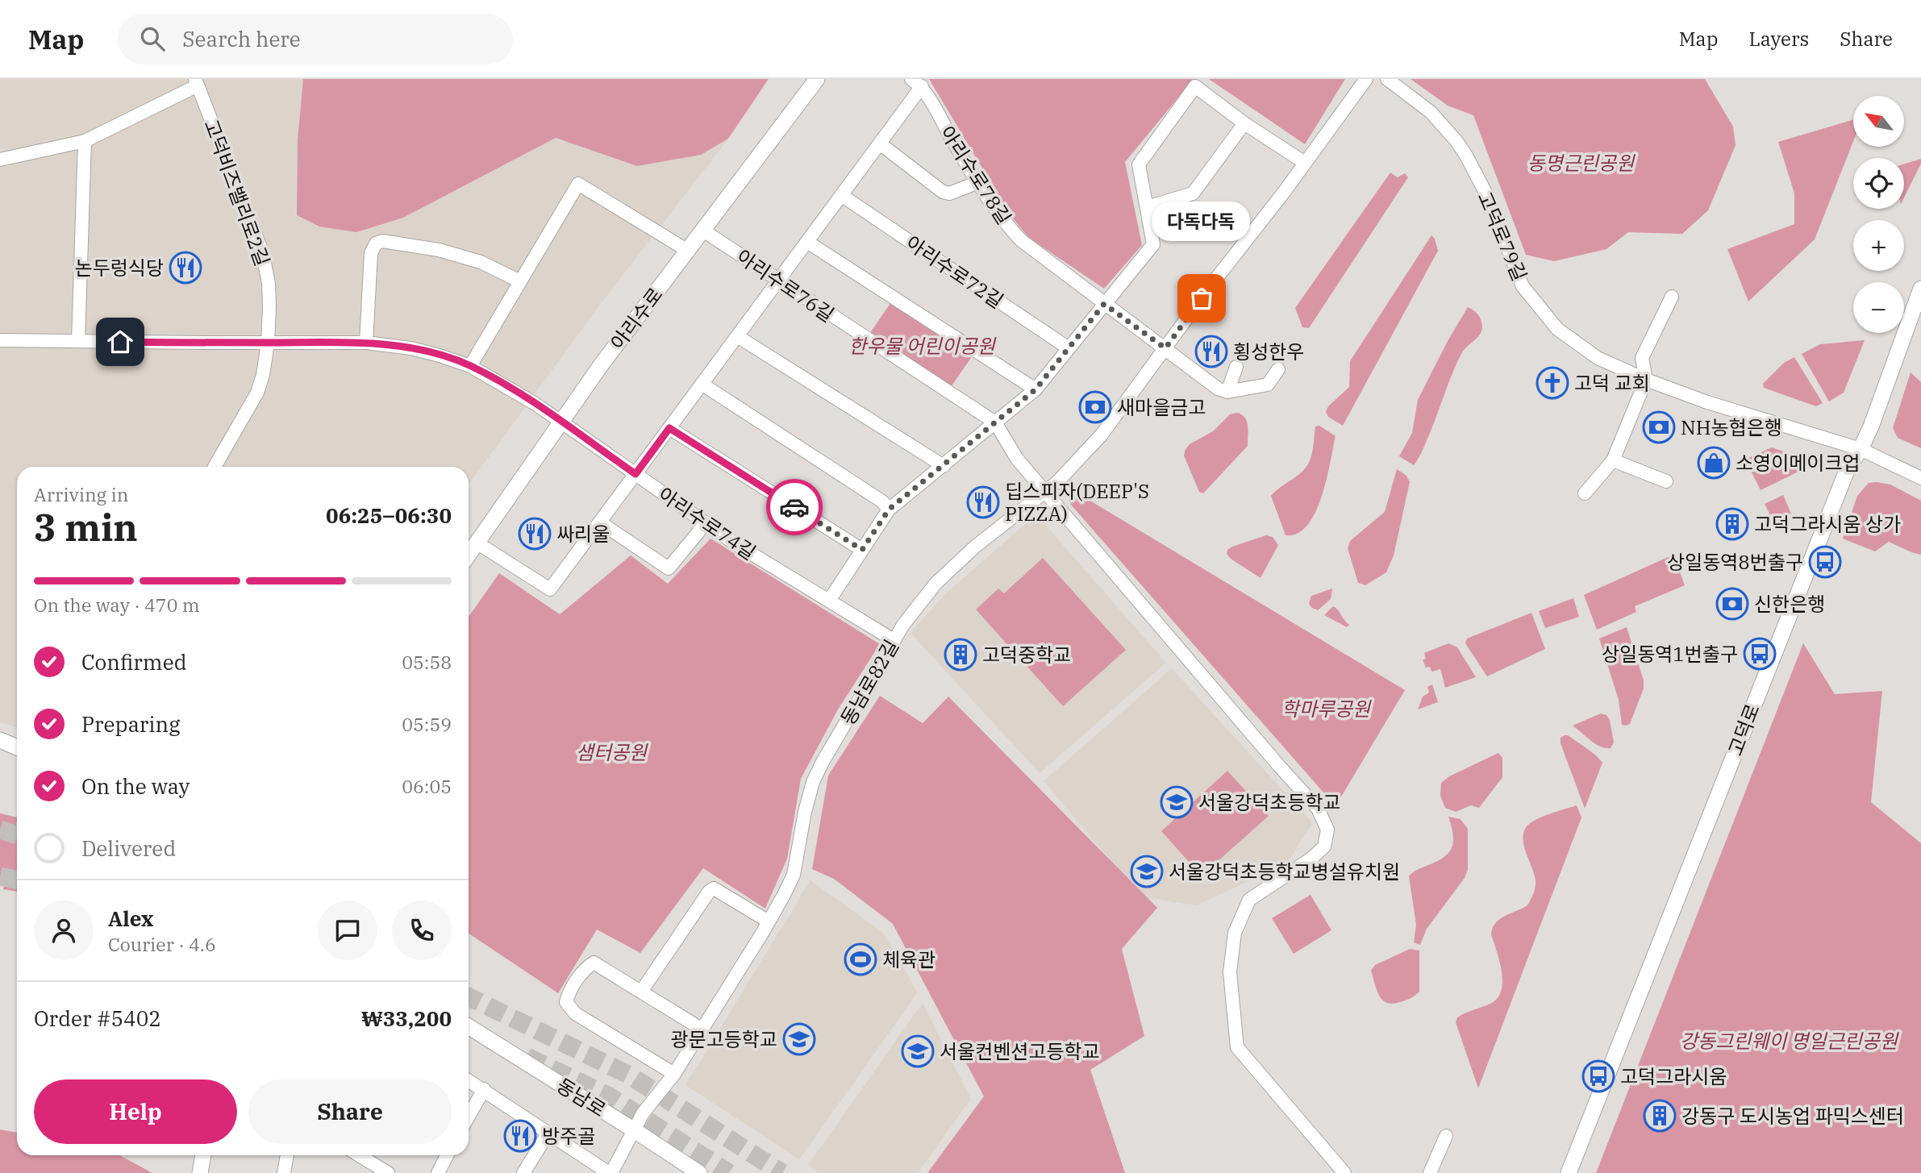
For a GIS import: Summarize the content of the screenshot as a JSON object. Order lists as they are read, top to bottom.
{
  "streets": {
    "main road": ["아리수로", "고덕로", "동남로"],
    "street": [
      "아리수로78길",
      "고덕비즈밸리로2길",
      "고덕로79길",
      "아리수로72길",
      "아리수로76길",
      "아리수로74길",
      "동남로82길"
    ]
  },
  "crossings": [
    ["아리수로78길", "동남로82길"],
    ["고덕비즈밸리로2길", "아리수로74길"],
    ["고덕로79길", "고덕로"],
    ["아리수로76길", "아리수로"],
    ["아리수로76길", "동남로82길"],
    ["아리수로", "아리수로74길"],
    ["아리수로74길", "동남로82길"],
    ["동남로82길", "동남로"]
  ],
  "parks": [
    "동명근린공원",
    "한우물 어린이공원",
    "학마루공원",
    "샘터공원",
    "강동그린웨이 명일근린공원"
  ],
  "places": {
    "restaurant": [
      "논두렁식당",
      "횡성한우",
      "딥스피자(DEEP'S PIZZA)",
      "싸리울",
      "방주골"
    ],
    "other": ["다독다독"],
    "church": ["고덕 교회"],
    "bank": ["새마을금고", "NH농협은행", "신한은행"],
    "shop": ["소영이메이크업"],
    "building": ["고덕그라시움 상가", "고덕중학교", "강동구 도시농업 파믹스센터"],
    "bus stop": ["상일동역8번출구", "상일동역1번출구", "고덕그라시움"],
    "school or university": [
      "서울강덕초등학교",
      "서울강덕초등학교병설유치원",
      "광문고등학교",
      "서울컨벤션고등학교"
    ],
    "sports": ["체육관"]
  },
  "north": "top left",
  "page": {
    "header": "Map",
    "search": "Search here",
    "nav": ["Map", "Layers", "Share"],
    "map_buttons": ["+", "−"],
    "bubble": "다독다독",
    "heading": ["3 min", "Arriving in", "06:25–06:30"],
    "panel": [
      "Alex",
      "Courier · 4.6",
      "Order #5402",
      "₩33,200"
    ],
    "bar": "On the way · 470 m",
    "list": [
      ["Confirmed", "05:58"],
      ["Preparing", "05:59"],
      ["On the way", "06:05"],
      "Delivered"
    ],
    "buttons": ["Help", "Share"]
  }
}
